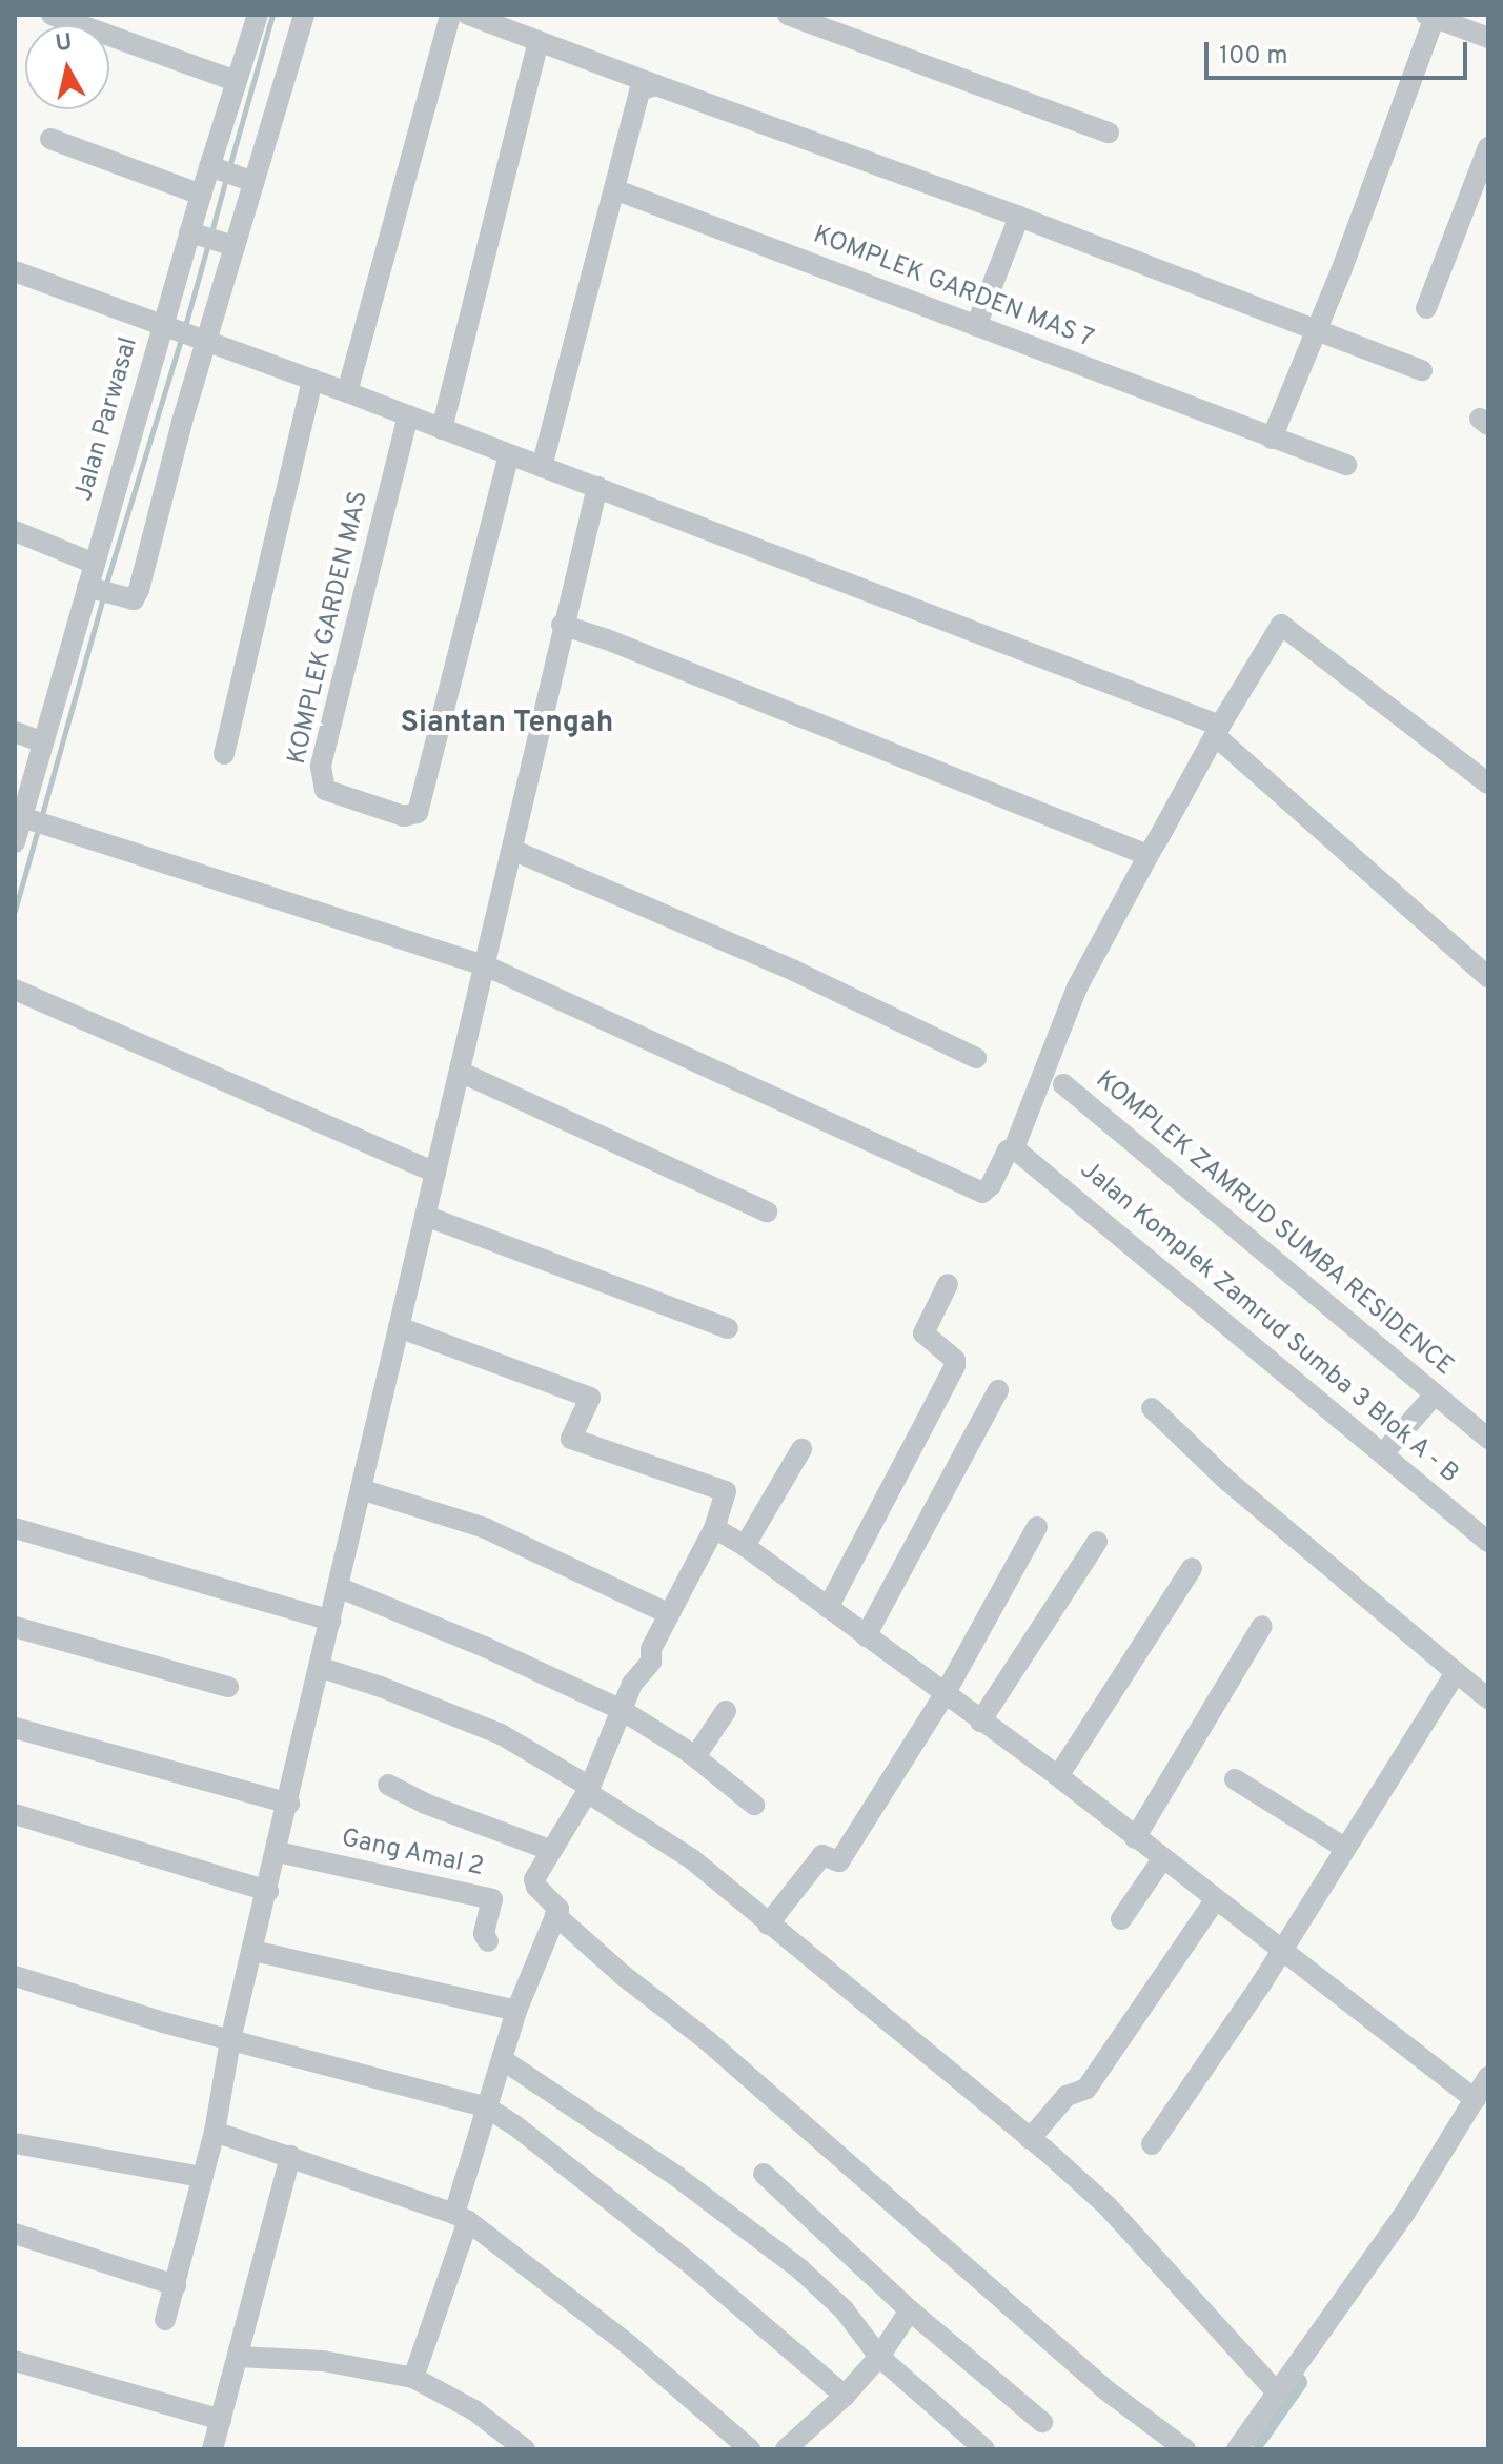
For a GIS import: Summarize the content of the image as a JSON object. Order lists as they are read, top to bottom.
{
  "streets": {
    "street": [
      "KOMPLEK GARDEN MAS 7",
      "Jalan Parwasal",
      "KOMPLEK GARDEN MAS",
      "KOMPLEK ZAMRUD SUMBA RESIDENCE",
      "Jalan Komplek Zamrud Sumba 3 Blok A - B",
      "Gang Amal 2"
    ]
  },
  "districts": ["Siantan Tengah"],
  "scale_bar": "100 m",
  "north": "top"
}
